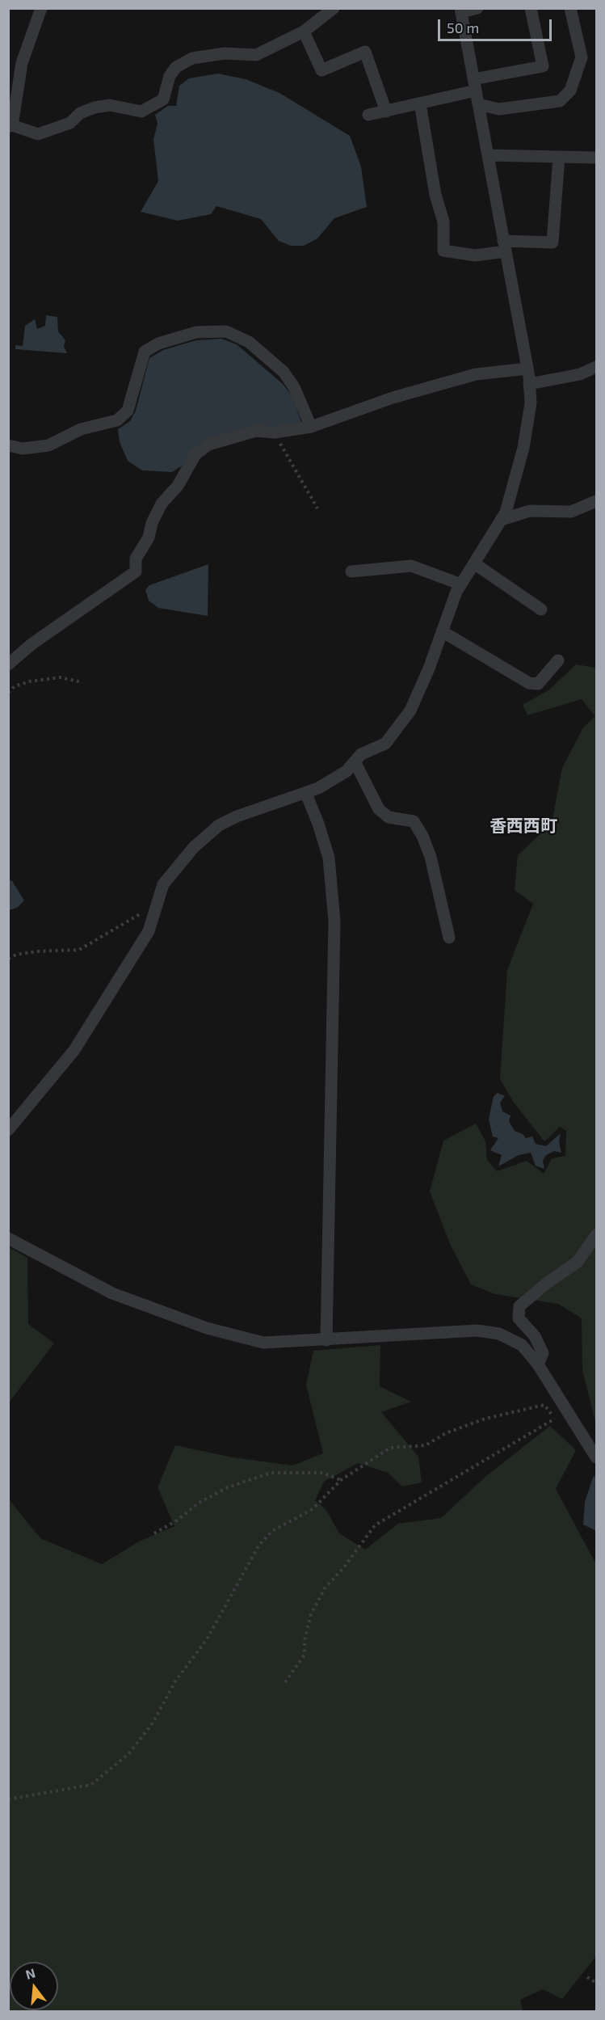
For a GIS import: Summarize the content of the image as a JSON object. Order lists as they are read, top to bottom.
{
  "districts": ["香西西町"],
  "scale_bar": "50 m",
  "north": "top"
}
